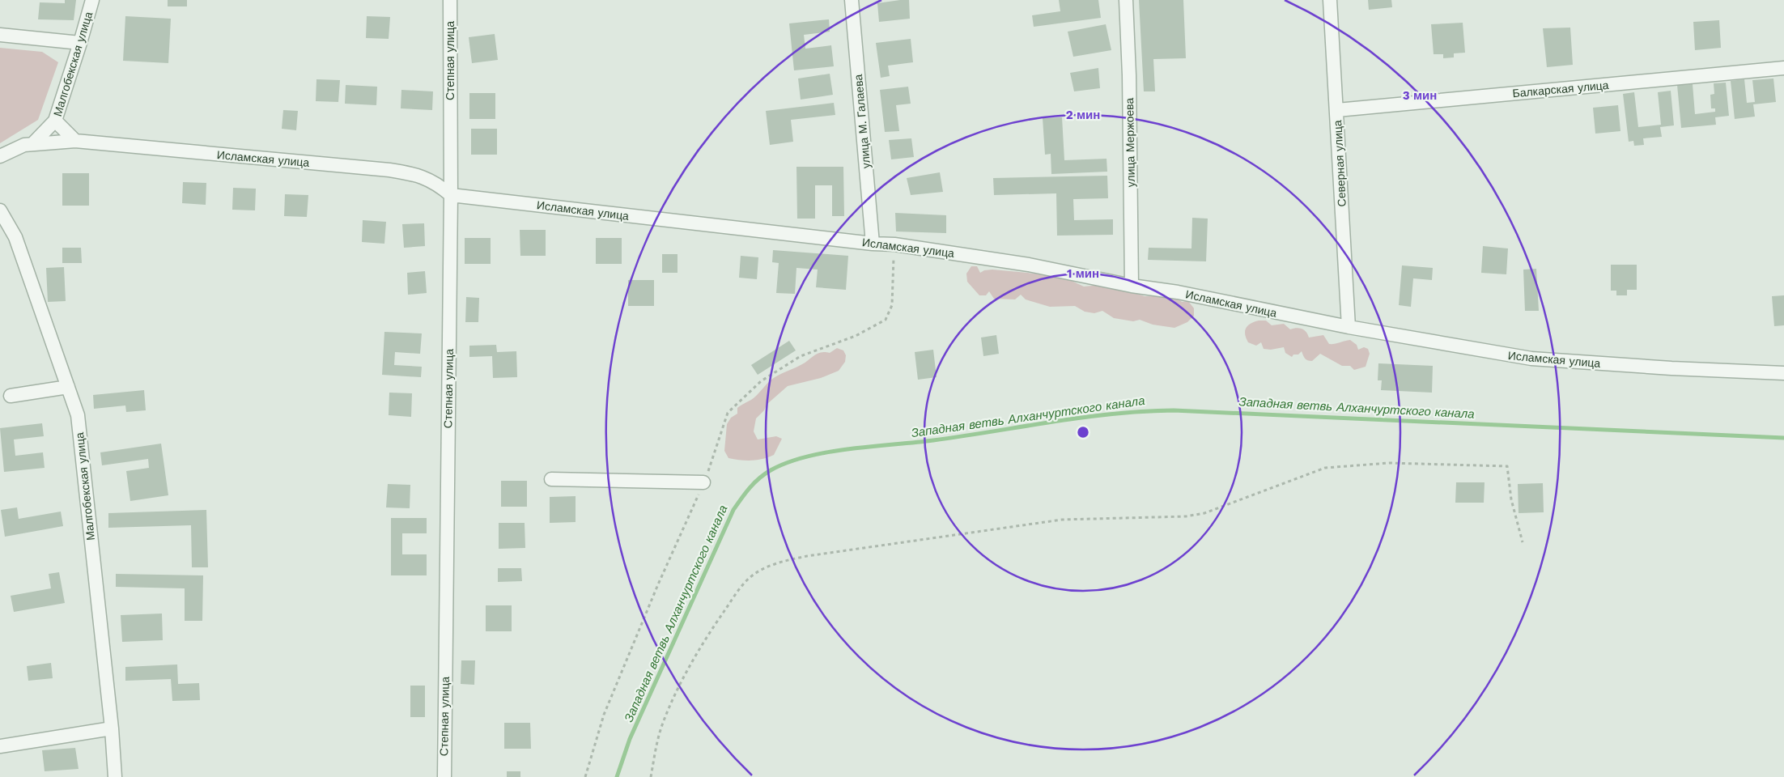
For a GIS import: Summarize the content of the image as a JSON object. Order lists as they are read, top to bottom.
{
  "streets": {
    "street": [
      "Степная улица",
      "Малгобекская улица",
      "Балкарская улица",
      "улица М. Галаева",
      "улица Мержоева",
      "Исламская улица",
      "Северная улица"
    ]
  },
  "crossings": [
    ["Степная улица", "Исламская улица"],
    ["Малгобекская улица", "Исламская улица"],
    ["Балкарская улица", "Северная улица"],
    ["улица М. Галаева", "Исламская улица"],
    ["улица Мержоева", "Исламская улица"],
    ["Исламская улица", "Северная улица"]
  ],
  "water": ["Западная ветвь Алханчуртского канала"],
  "rings": ["3 мин", "2 мин", "1 мин"]
}
